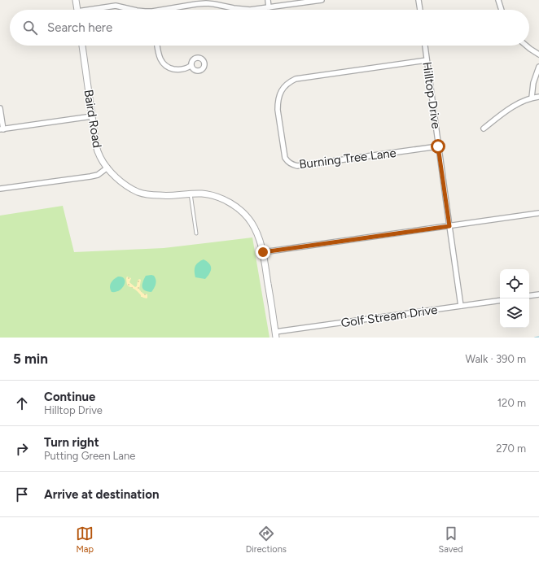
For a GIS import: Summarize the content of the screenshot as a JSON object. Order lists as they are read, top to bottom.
{
  "streets": {
    "street": [
      "Hilltop Drive",
      "Baird Road",
      "Burning Tree Lane",
      "Golf Stream Drive"
    ]
  },
  "crossings": [
    ["Hilltop Drive", "Burning Tree Lane"],
    ["Hilltop Drive", "Golf Stream Drive"],
    ["Baird Road", "Golf Stream Drive"]
  ],
  "page": {
    "search": "Search here",
    "heading": ["5 min", "Walk · 390 m"],
    "list": [
      ["Continue", "Hilltop Drive", "120 m"],
      ["Turn right", "Putting Green Lane", "270 m"],
      "Arrive at destination"
    ],
    "nav": ["Map", "Directions", "Saved"]
  }
}
